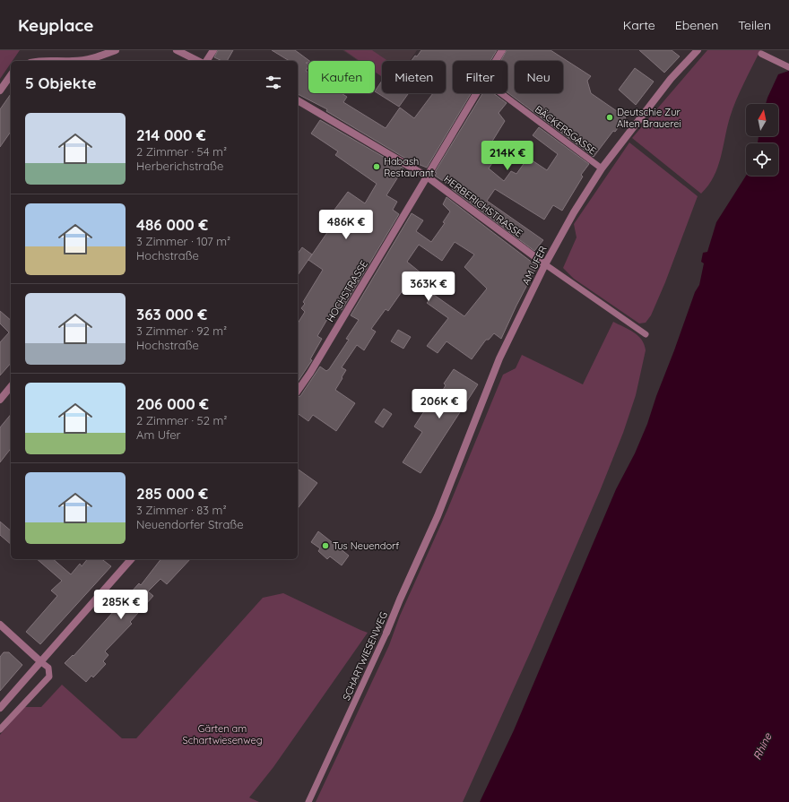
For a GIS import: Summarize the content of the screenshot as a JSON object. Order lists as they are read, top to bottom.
{
  "streets": {
    "street": [
      "HERBERICHSTRASSE",
      "AM UFER",
      "HOCHSTRASSE",
      "SCHARTWIESENWEG"
    ],
    "lane": ["BÄCKERSGASSE"]
  },
  "crossings": [
    ["BÄCKERSGASSE", "AM UFER"],
    ["HERBERICHSTRASSE", "AM UFER"],
    ["HERBERICHSTRASSE", "HOCHSTRASSE"],
    ["AM UFER", "SCHARTWIESENWEG"]
  ],
  "water": ["Rhine"],
  "parks": ["Gärten am Schartwiesenweg"],
  "places": ["Deutschie Zur Alten Brauerei", "Habash Restaurant", "Tus Neuendorf"],
  "north": "top",
  "page": {
    "header": "Keyplace",
    "nav": ["Karte", "Ebenen", "Teilen"],
    "chip": [
      "Kaufen",
      "Mieten",
      "Filter",
      "Neu"
    ],
    "heading": "5 Objekte",
    "list": [
      {
        "name": "214 000 €",
        "note": "2 Zimmer · 54 m² · Herberichstraße"
      },
      {
        "name": "486 000 €",
        "note": "3 Zimmer · 107 m² · Hochstraße"
      },
      {
        "name": "363 000 €",
        "note": "3 Zimmer · 92 m² · Hochstraße"
      },
      {
        "name": "206 000 €",
        "note": "2 Zimmer · 52 m² · Am Ufer"
      },
      {
        "name": "285 000 €",
        "note": "3 Zimmer · 83 m² · Neuendorfer Straße"
      }
    ],
    "price": [
      "214K €",
      "486K €",
      "363K €",
      "206K €",
      "285K €"
    ]
  }
}
